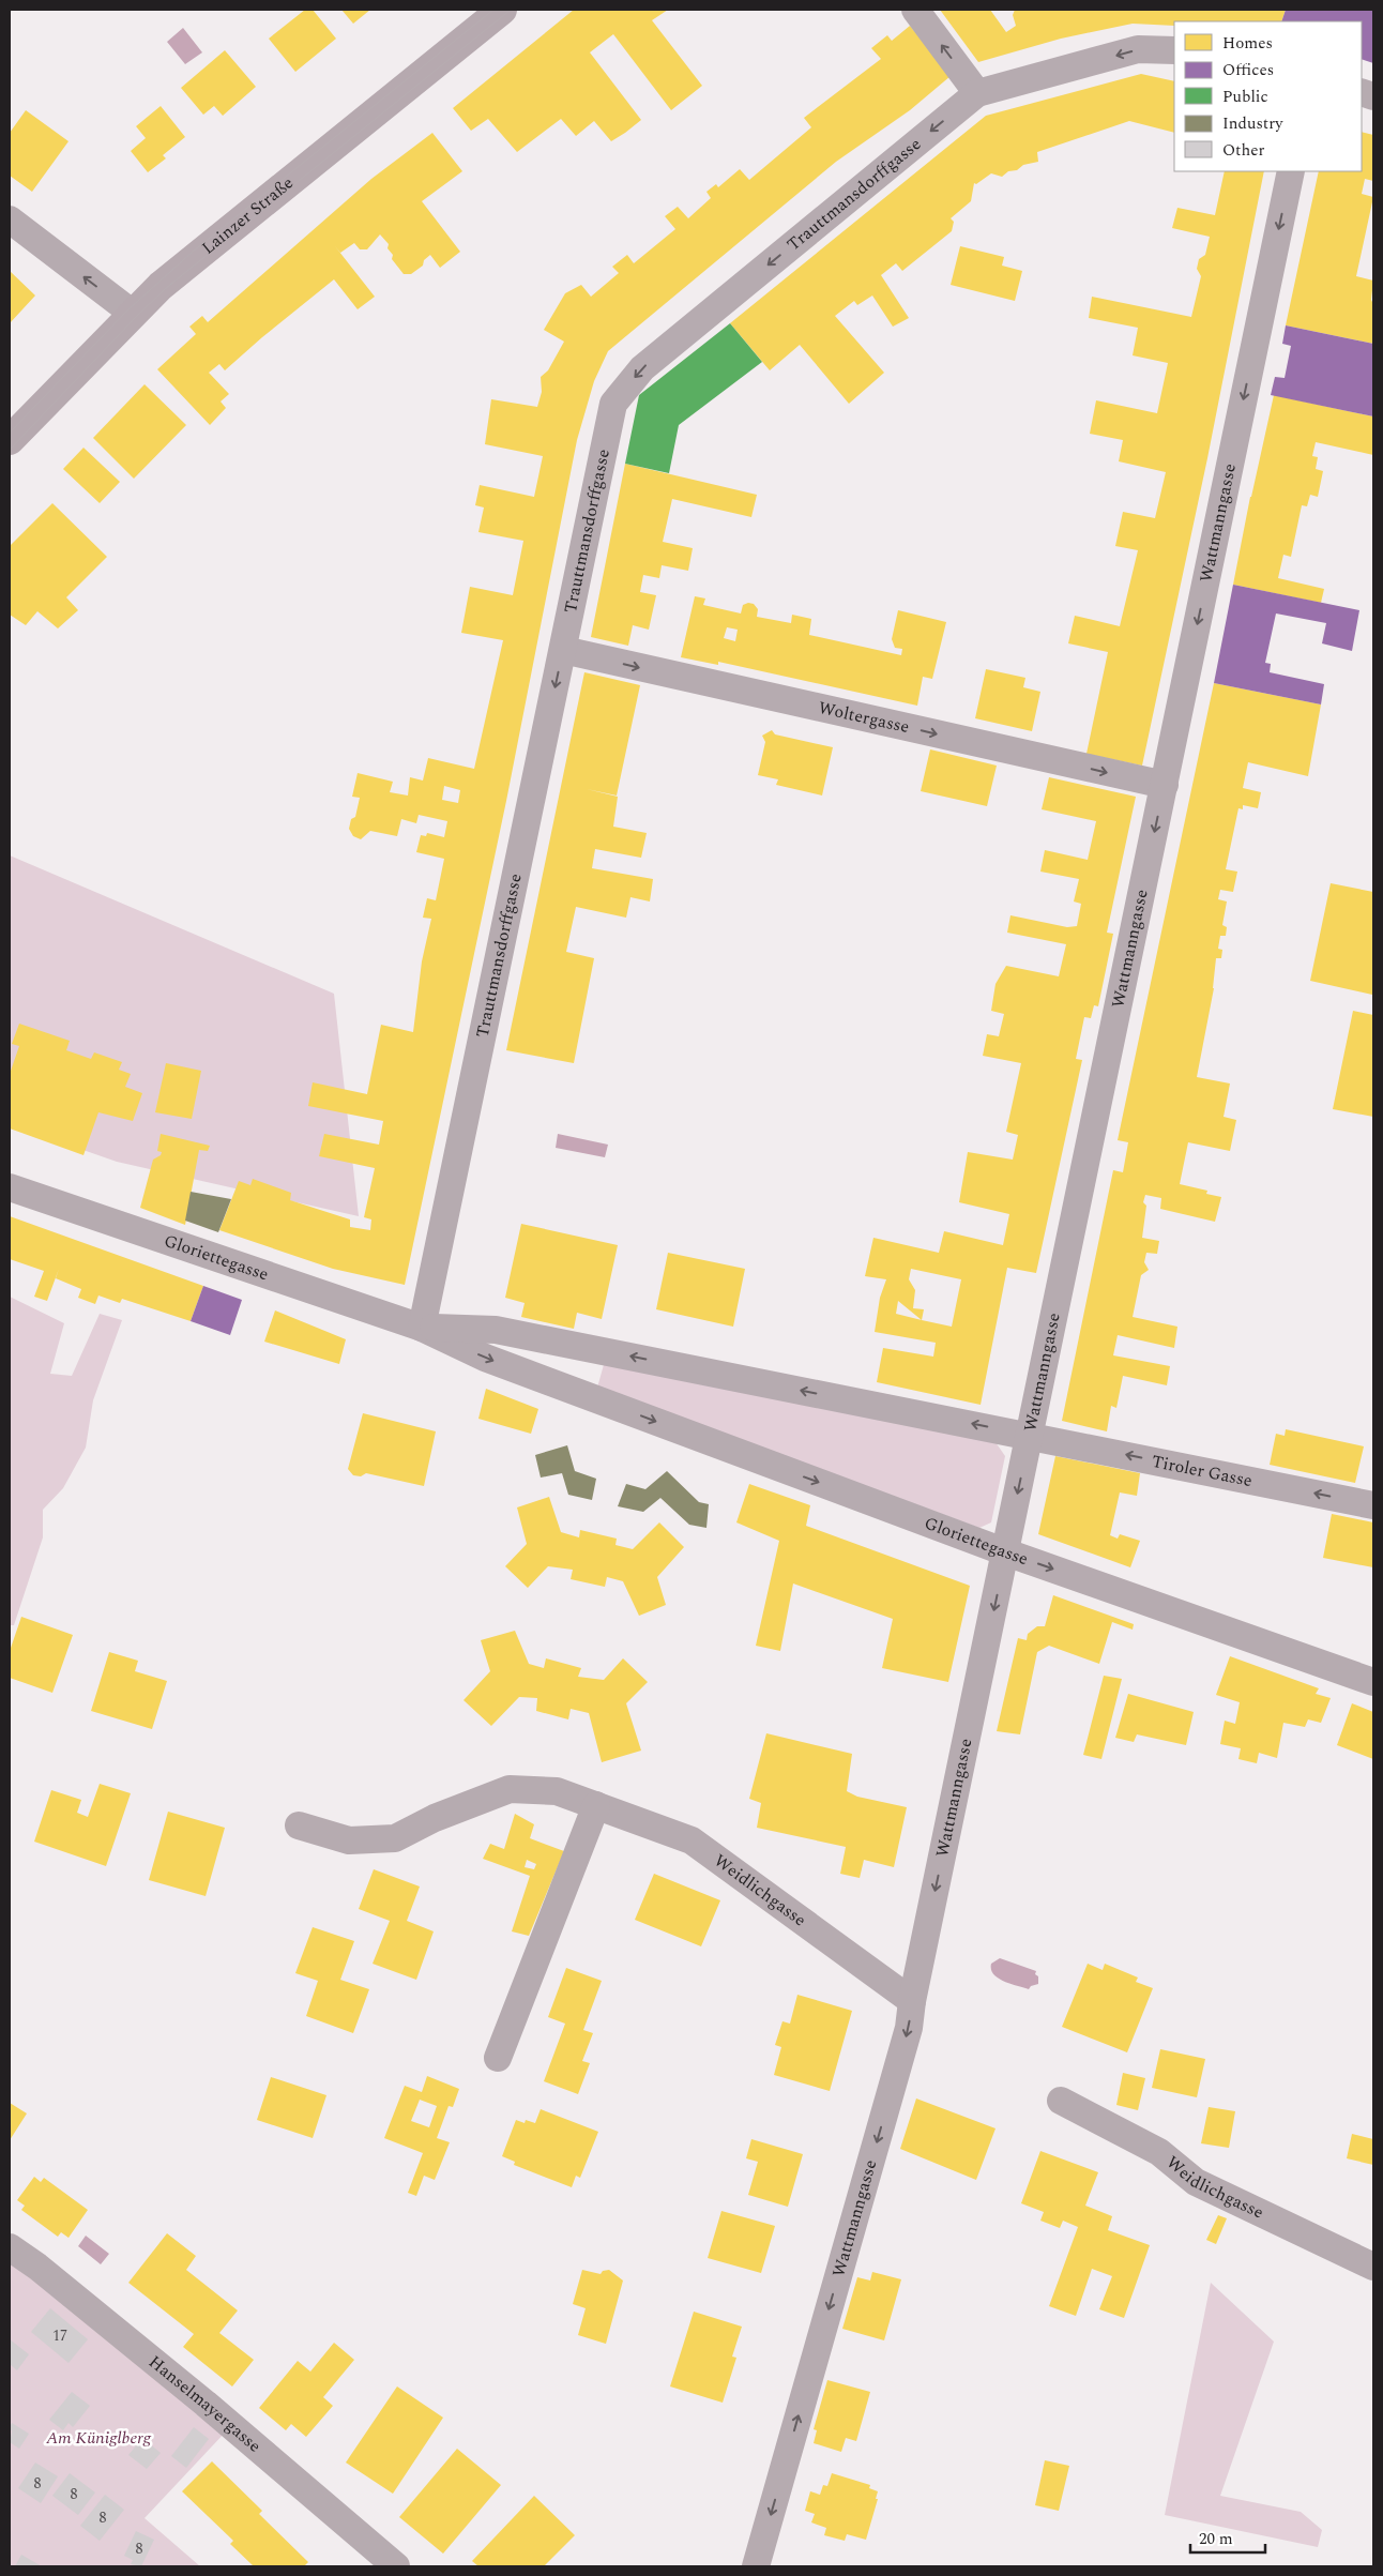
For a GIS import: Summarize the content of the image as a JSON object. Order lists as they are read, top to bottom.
{
  "streets": {
    "main road": ["Lainzer Straße"],
    "street": [
      "Trauttmansdorffgasse",
      "Wattmanngasse",
      "Woltergasse",
      "Gloriettegasse",
      "Tiroler Gasse",
      "Weidlichgasse",
      "Hanselmayergasse"
    ]
  },
  "crossings": [
    ["Trauttmansdorffgasse", "Woltergasse"],
    ["Trauttmansdorffgasse", "Gloriettegasse"],
    ["Wattmanngasse", "Woltergasse"],
    ["Wattmanngasse", "Gloriettegasse"],
    ["Wattmanngasse", "Tiroler Gasse"],
    ["Wattmanngasse", "Weidlichgasse"],
    ["Gloriettegasse", "Tiroler Gasse"]
  ],
  "one_way": [
    "Trauttmansdorffgasse",
    "Wattmanngasse",
    "Woltergasse",
    "Tiroler Gasse"
  ],
  "parks": ["Am Küniglberg"],
  "house_numbers": [
    "17",
    "8",
    "8",
    "8",
    "8"
  ],
  "legend": [
    "Homes",
    "Offices",
    "Public",
    "Industry",
    "Other"
  ],
  "scale_bar": "20 m"
}
